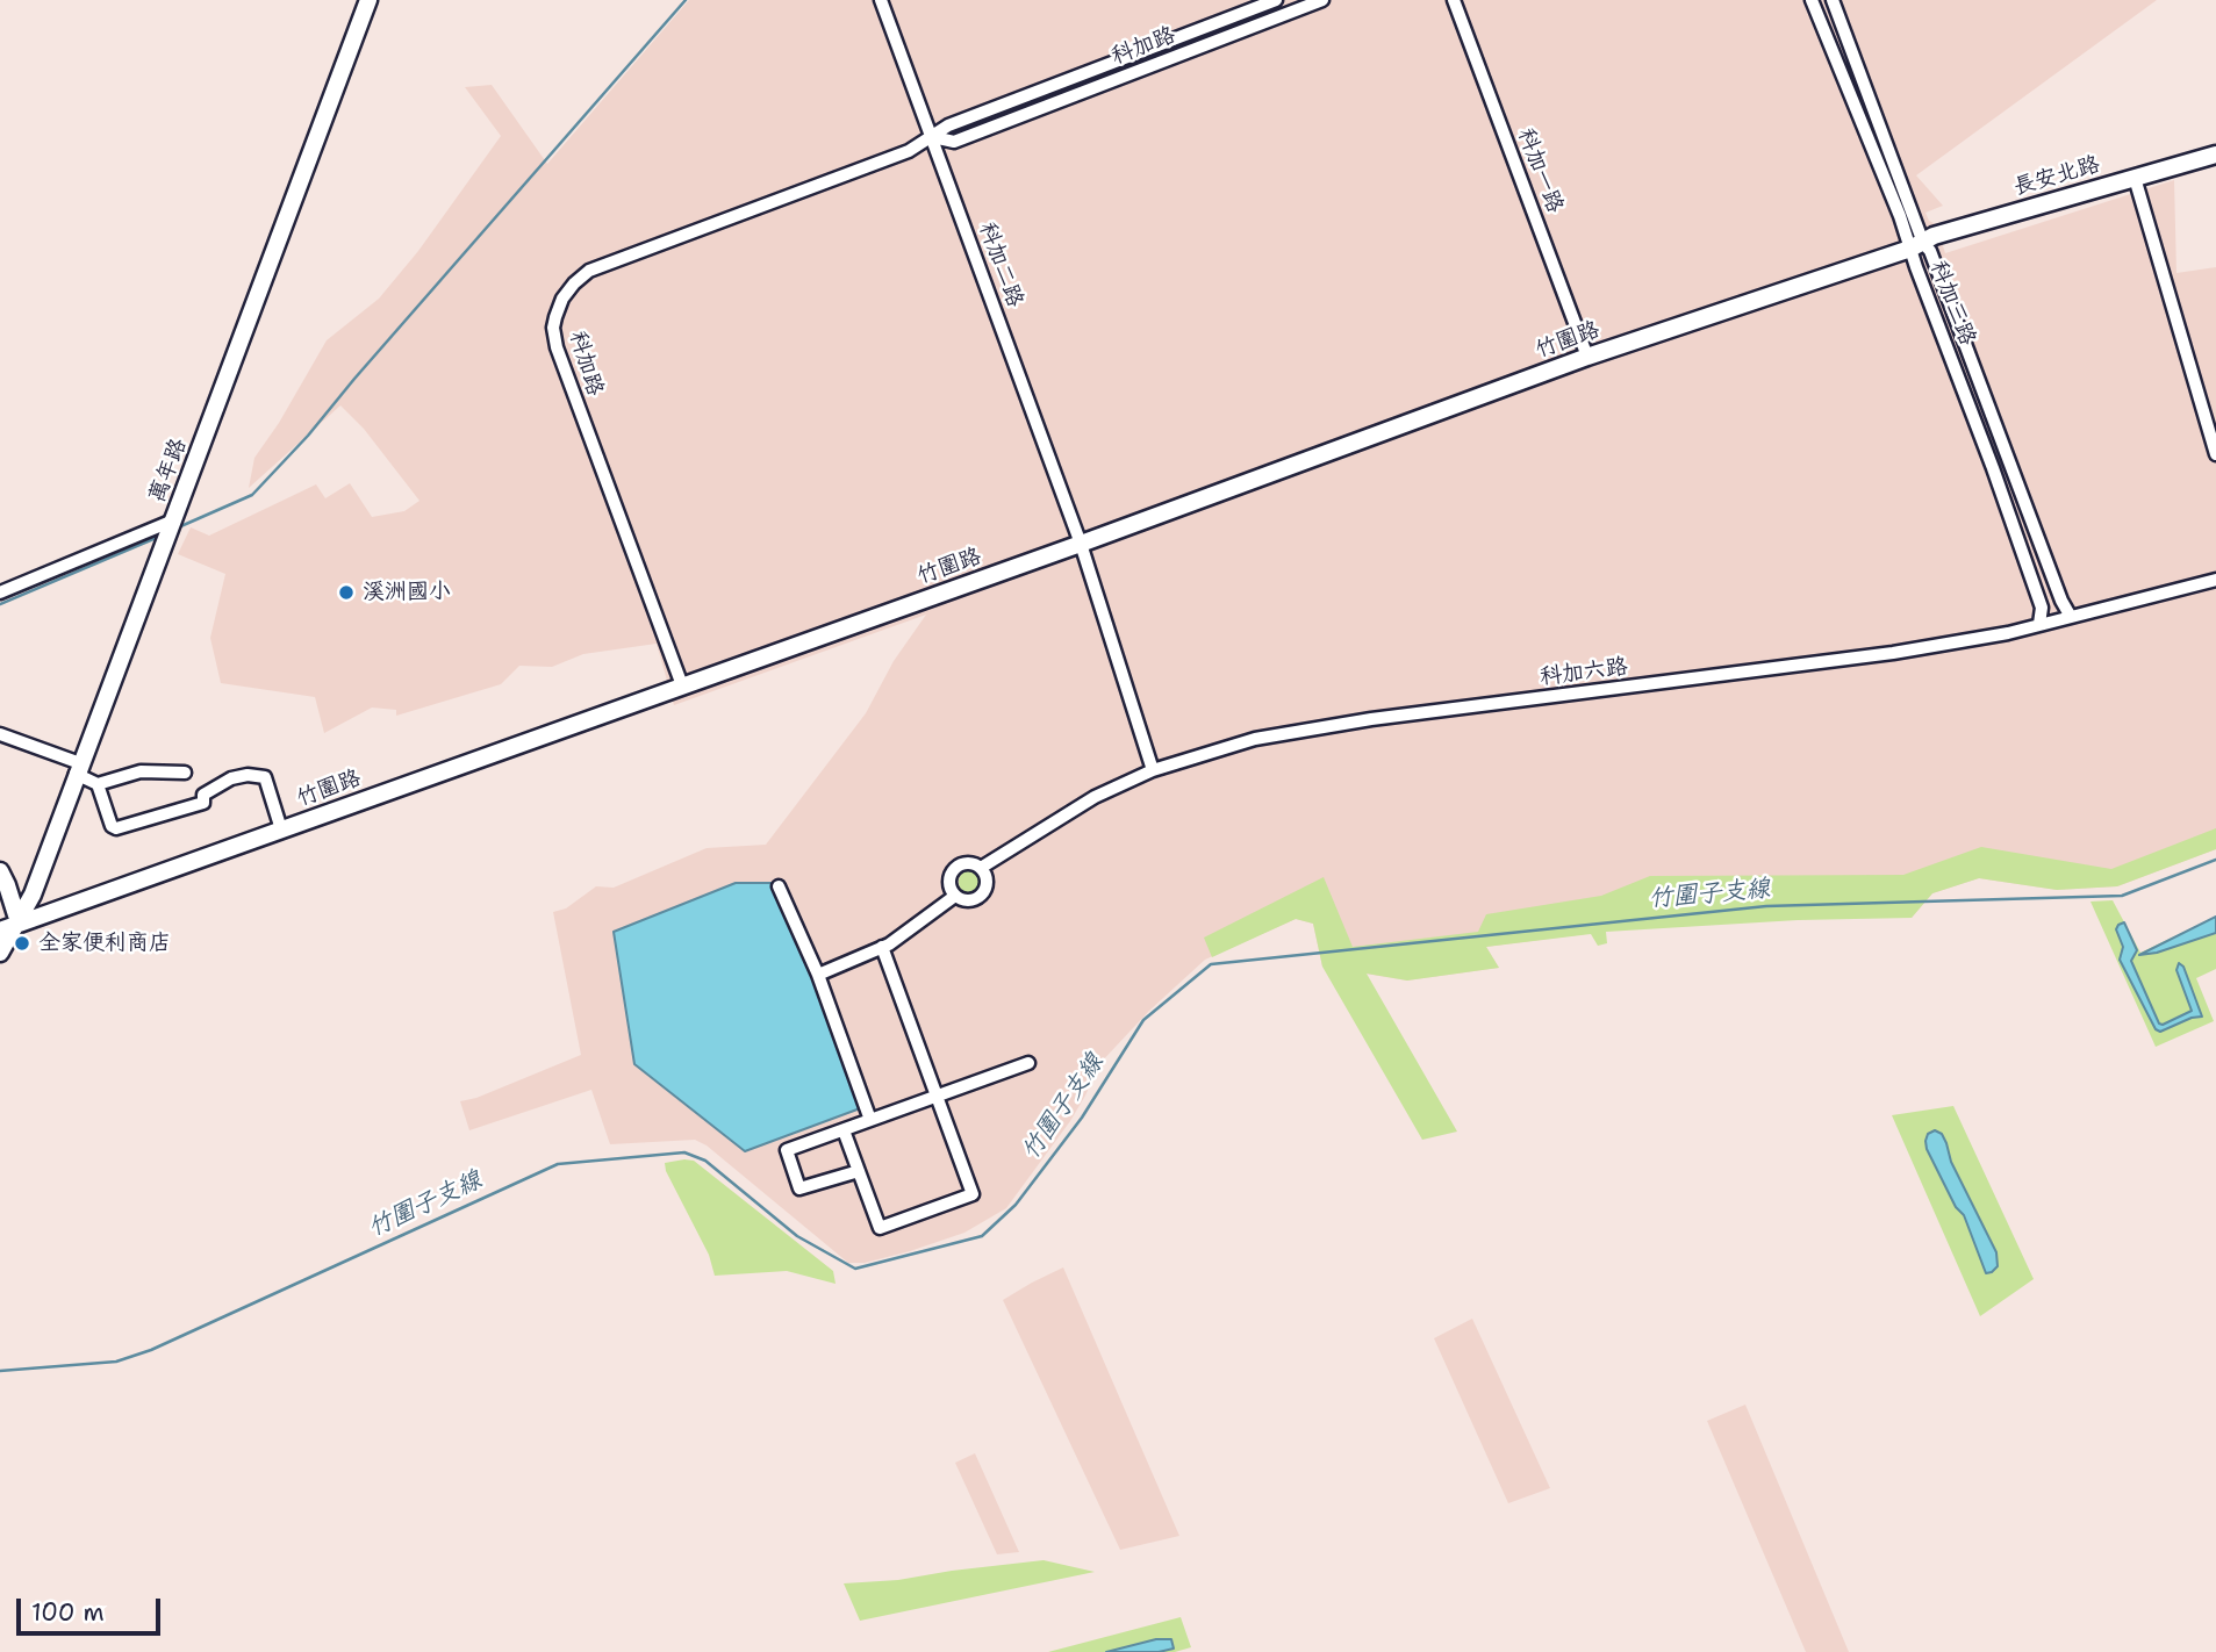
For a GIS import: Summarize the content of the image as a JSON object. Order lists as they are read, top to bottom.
{
  "streets": {
    "street": [
      "科加路",
      "科加一路",
      "長安北路",
      "科加二路",
      "科加三路",
      "竹圍路",
      "萬年路",
      "科加六路"
    ]
  },
  "crossings": [
    ["科加路", "科加二路"],
    ["科加路", "竹圍路"],
    ["科加一路", "竹圍路"],
    ["長安北路", "科加三路"],
    ["長安北路", "竹圍路"],
    ["科加二路", "竹圍路"],
    ["科加二路", "科加六路"],
    ["科加三路", "竹圍路"],
    ["科加三路", "科加六路"],
    ["竹圍路", "萬年路"]
  ],
  "water": ["竹圍子支線"],
  "places": ["溪洲國小", "全家便利商店"],
  "scale_bar": "100 m"
}
